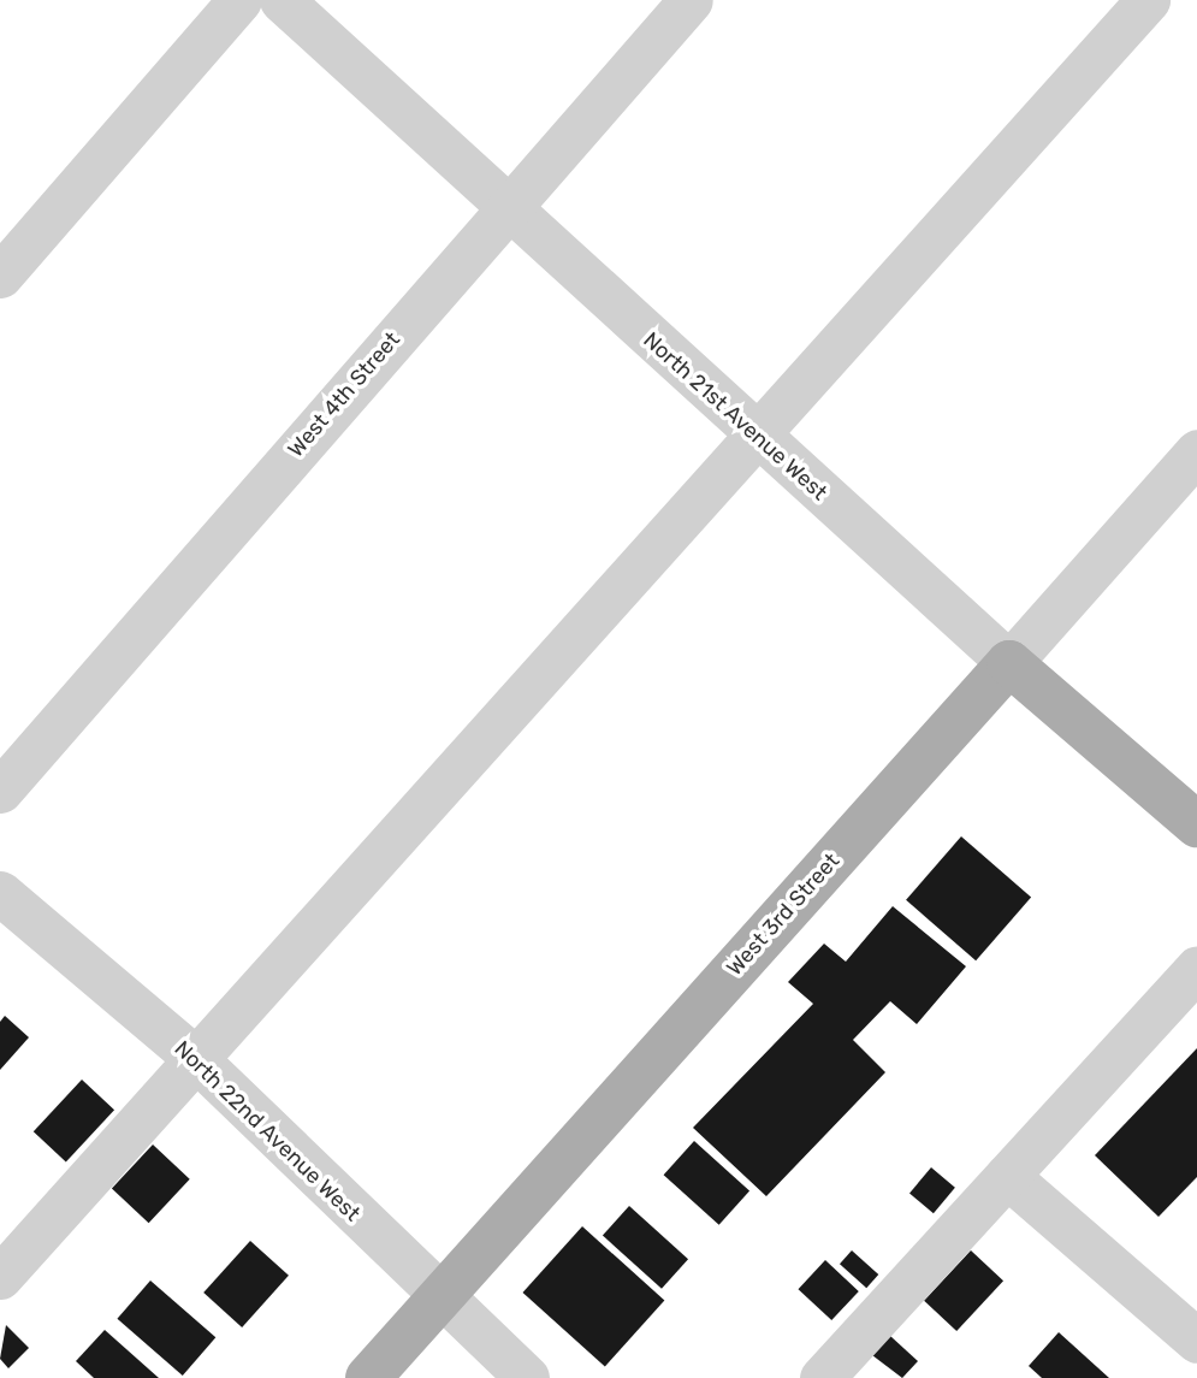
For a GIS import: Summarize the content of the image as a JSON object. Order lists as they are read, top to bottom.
{
  "streets": {
    "main road": ["North 21st Avenue West", "West 3rd Street"],
    "street": ["West 4th Street", "North 22nd Avenue West"]
  },
  "crossings": [
    ["West 4th Street", "North 21st Avenue West"],
    ["North 21st Avenue West", "West 3rd Street"],
    ["West 3rd Street", "North 22nd Avenue West"]
  ]
}
